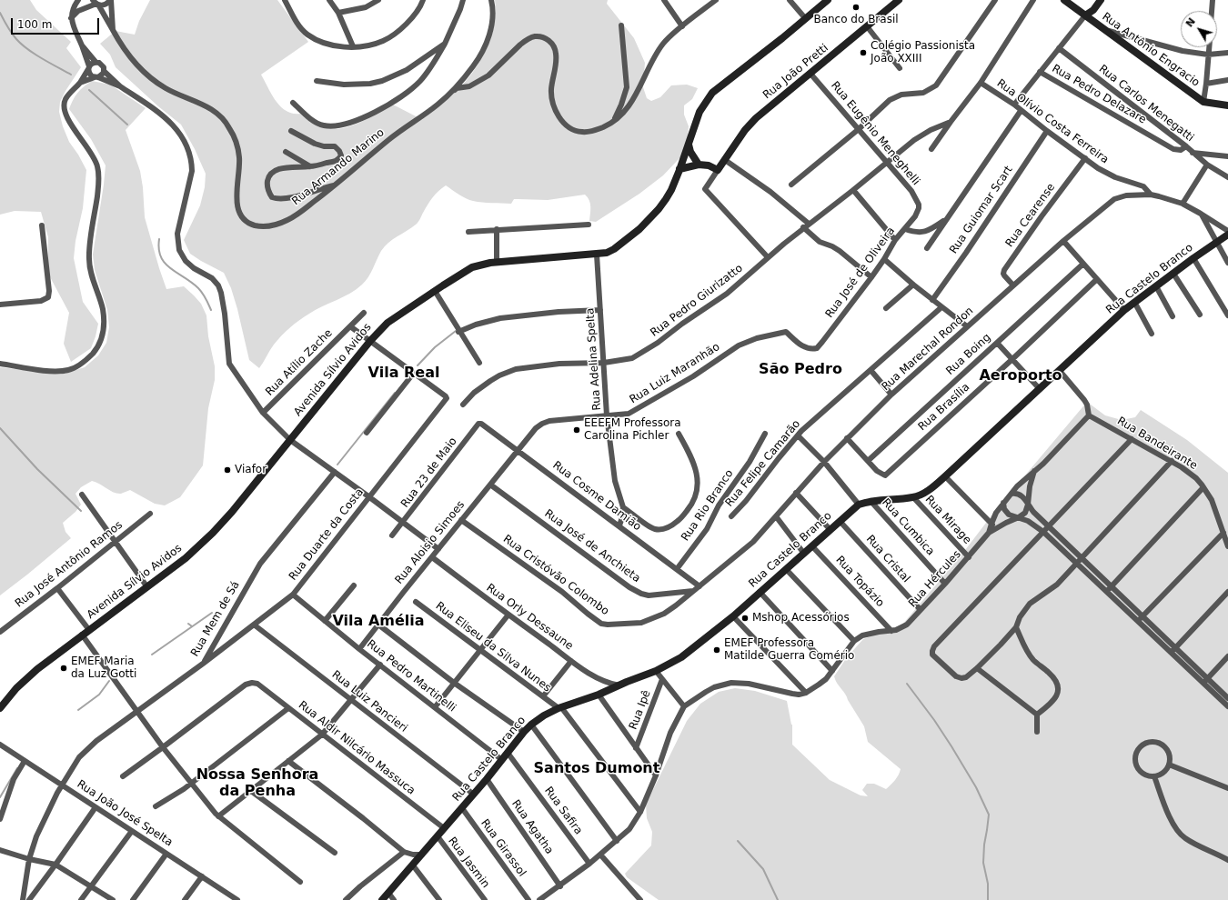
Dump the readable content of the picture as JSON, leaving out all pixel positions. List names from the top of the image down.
{
  "streets": {
    "main road": [
      "Rua Antônio Engracio",
      "Rua João Pretti",
      "Rua Castelo Branco",
      "Avenida Sílvio Avidos"
    ],
    "street": [
      "Rua Pedro Delazare",
      "Rua Carlos Menegatti",
      "Rua Olívio Costa Ferreira",
      "Rua Eugênio Meneghelli",
      "Rua Armando Marino",
      "Rua Guiomar Scart",
      "Rua Cearense",
      "Rua José de Oliveira",
      "Rua Pedro Giurizatto",
      "Rua Marechal Rondon",
      "Rua Boing",
      "Rua Adelina Spelta",
      "Rua Atílio Zache",
      "Rua Luiz Maranhão",
      "Rua Brasília",
      "Rua Bandeirante",
      "Rua Felipe Camarão",
      "Rua 23 de Maio",
      "Rua Cosme Damião",
      "Rua Rio Branco",
      "Rua Mirage",
      "Rua Cumbica",
      "Rua Duarte da Costa",
      "Rua Aloisio Simoes",
      "Rua José de Anchieta",
      "Rua Cristal",
      "Rua José Antônio Ramos",
      "Rua Cristóvão Colombo",
      "Rua Hércules",
      "Rua Topázio",
      "Rua Orly Dessaune",
      "Rua Mem de Sá",
      "Rua Eliseu da Silva Nunes",
      "Rua Pedro Martinelli",
      "Rua Luiz Pancieri",
      "Rua Ipê",
      "Rua Aldir Nilcário Massuca",
      "Rua Safira",
      "Rua João José Spelta",
      "Rua Agatha",
      "Rua Girassol",
      "Rua Jasmin"
    ]
  },
  "crossings": [
    ["Rua João Pretti", "Rua Eugênio Meneghelli"],
    ["Rua Pedro Delazare", "Rua Carlos Menegatti"],
    ["Rua Olívio Costa Ferreira", "Rua Guiomar Scart"],
    ["Rua Olívio Costa Ferreira", "Rua Cearense"],
    ["Rua Olívio Costa Ferreira", "Rua Pedro Giurizatto"],
    ["Rua Olívio Costa Ferreira", "Rua Marechal Rondon"],
    ["Rua Eugênio Meneghelli", "Rua José de Oliveira"],
    ["Rua Eugênio Meneghelli", "Rua Pedro Giurizatto"],
    ["Rua Cearense", "Rua Marechal Rondon"],
    ["Rua José de Oliveira", "Rua Luiz Maranhão"],
    ["Rua Castelo Branco", "Rua Mirage"],
    ["Rua Castelo Branco", "Rua Cumbica"],
    ["Rua Castelo Branco", "Rua Cristal"],
    ["Rua Castelo Branco", "Rua Topázio"],
    ["Rua Castelo Branco", "Rua Orly Dessaune"],
    ["Rua Castelo Branco", "Rua Eliseu da Silva Nunes"],
    ["Rua Castelo Branco", "Rua Pedro Martinelli"],
    ["Rua Castelo Branco", "Rua Luiz Pancieri"],
    ["Rua Castelo Branco", "Rua Ipê"],
    ["Rua Castelo Branco", "Rua Aldir Nilcário Massuca"],
    ["Rua Castelo Branco", "Rua Safira"],
    ["Rua Castelo Branco", "Rua Agatha"],
    ["Rua Castelo Branco", "Rua Girassol"],
    ["Rua Castelo Branco", "Rua Jasmin"],
    ["Rua Pedro Giurizatto", "Rua Adelina Spelta"],
    ["Rua Marechal Rondon", "Rua Cosme Damião"],
    ["Rua Marechal Rondon", "Rua Cristóvão Colombo"],
    ["Rua Boing", "Rua Brasília"],
    ["Rua Adelina Spelta", "Avenida Sílvio Avidos"],
    ["Rua Adelina Spelta", "Rua Luiz Maranhão"],
    ["Rua Adelina Spelta", "Rua Cosme Damião"],
    ["Rua Luiz Maranhão", "Rua Cosme Damião"],
    ["Rua Luiz Maranhão", "Rua Aloisio Simoes"],
    ["Rua Bandeirante", "Rua Hércules"],
    ["Rua 23 de Maio", "Rua Cosme Damião"],
    ["Rua Cosme Damião", "Rua Rio Branco"],
    ["Rua Cosme Damião", "Rua Aloisio Simoes"],
    ["Rua Cosme Damião", "Rua Cristóvão Colombo"],
    ["Rua Mirage", "Rua Hércules"],
    ["Rua Cumbica", "Rua Hércules"],
    ["Rua Duarte da Costa", "Rua Mem de Sá"],
    ["Rua Duarte da Costa", "Rua Pedro Martinelli"],
    ["Rua Duarte da Costa", "Rua Luiz Pancieri"],
    ["Rua Aloisio Simoes", "Rua José de Anchieta"],
    ["Rua Aloisio Simoes", "Rua Cristóvão Colombo"],
    ["Rua Aloisio Simoes", "Rua Orly Dessaune"],
    ["Rua Aloisio Simoes", "Rua Pedro Martinelli"],
    ["Rua José de Anchieta", "Rua Cristóvão Colombo"],
    ["Rua Cristal", "Rua Hércules"],
    ["Rua Hércules", "Rua Topázio"],
    ["Rua Mem de Sá", "Rua João José Spelta"]
  ],
  "districts": [
    "São Pedro",
    "Vila Real",
    "Aeroporto",
    "Vila Amélia",
    "Santos Dumont",
    "Nossa Senhora da Penha"
  ],
  "places": [
    "Banco do Brasil",
    "Colégio Passionista João XXIII",
    "EEEFM Professora Carolina Pichler",
    "Viafor",
    "Mshop Acessórios",
    "EMEF Professora Matilde Guerra Comério",
    "EMEF Maria da Luz Gotti"
  ],
  "scale_bar": "100 m",
  "north": "top left"
}
